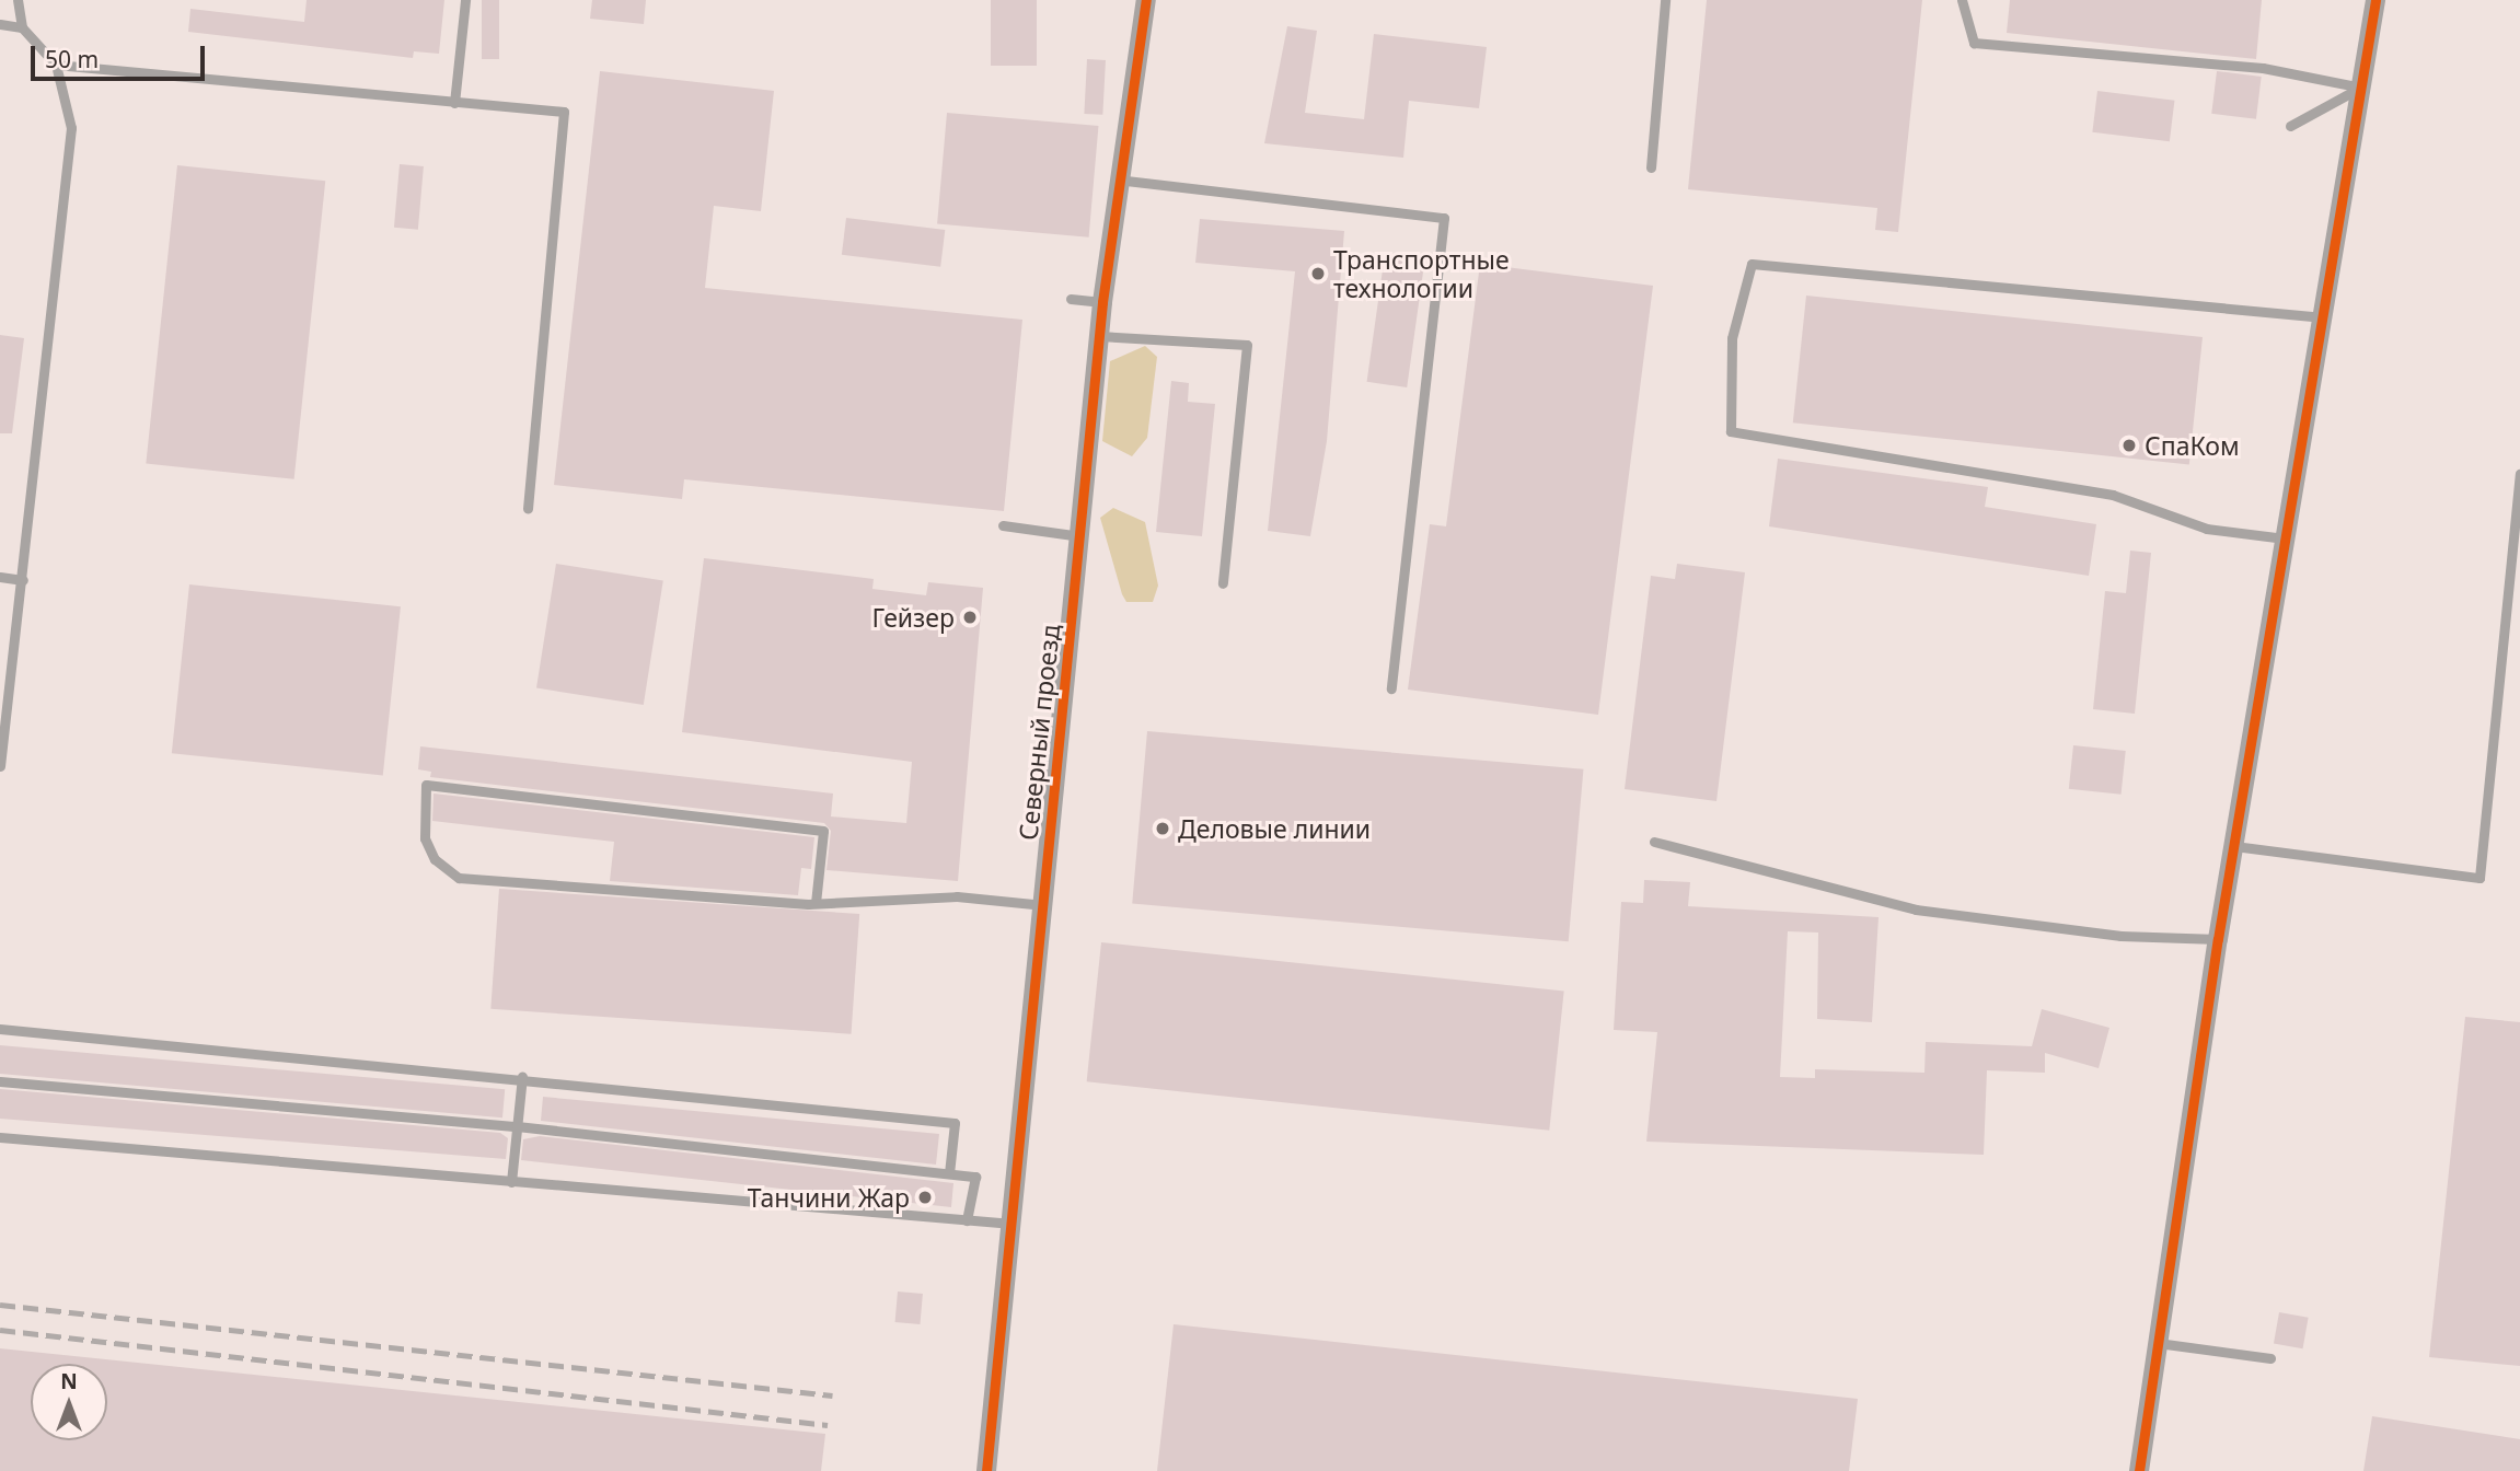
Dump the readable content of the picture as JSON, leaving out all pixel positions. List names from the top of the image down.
{
  "streets": {
    "street": ["Северный проезд"]
  },
  "places": [
    "Транспортные технологии",
    "СпаКом",
    "Гейзер",
    "Деловые линии",
    "Танчини Жар"
  ],
  "scale_bar": "50 m",
  "north": "top"
}
